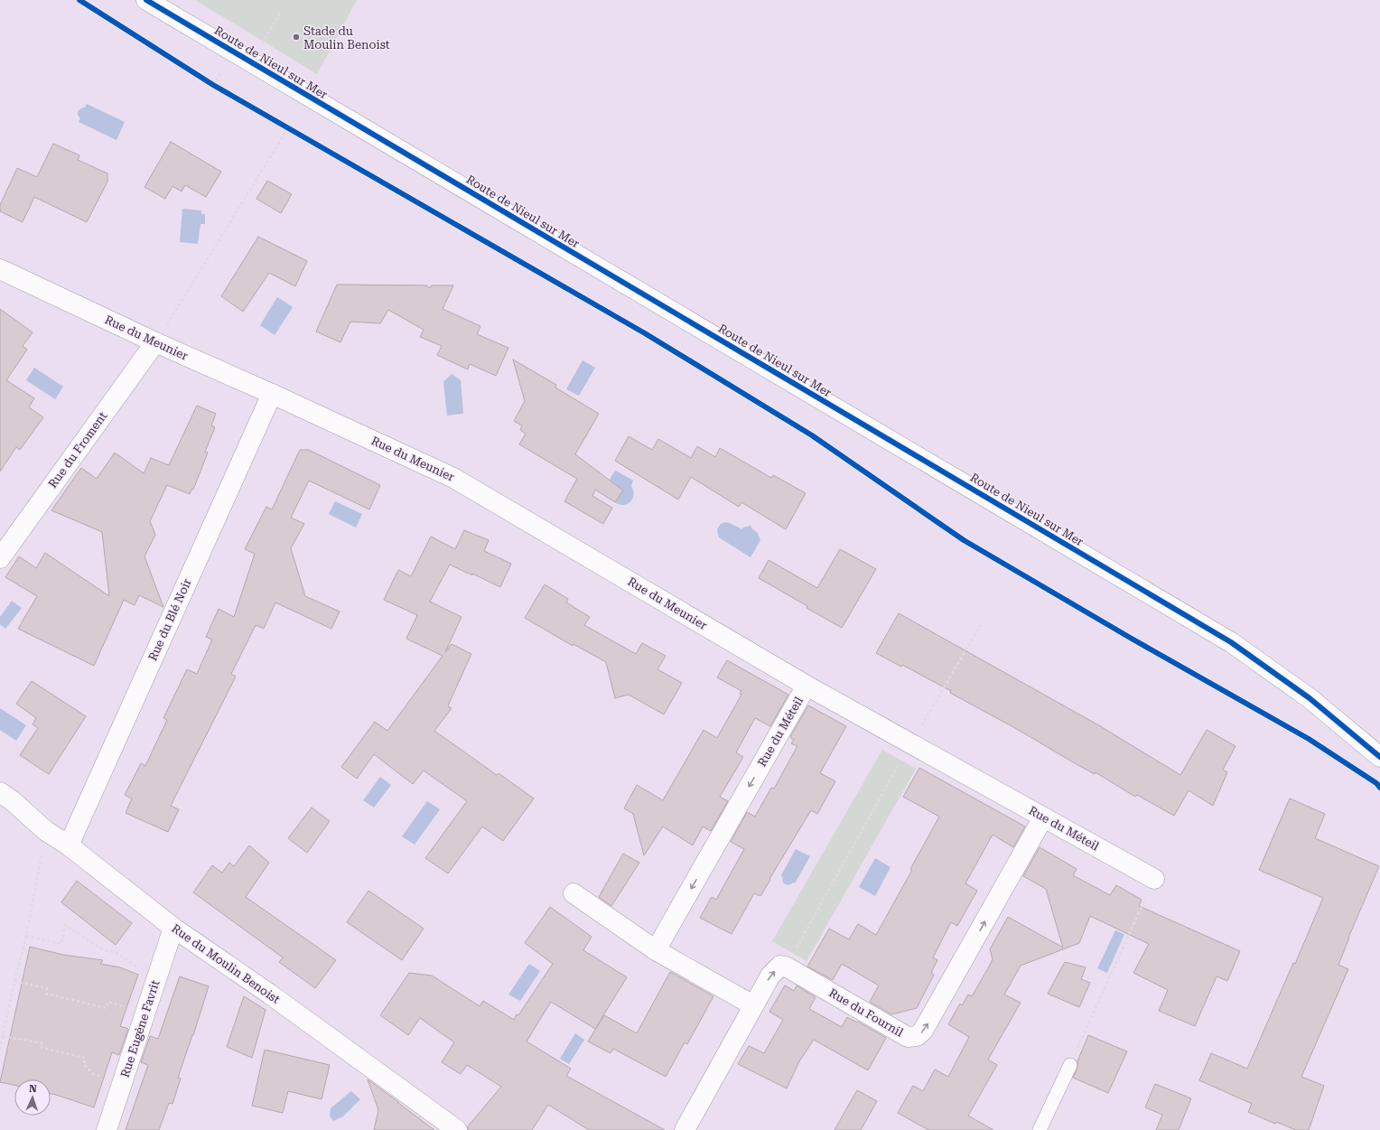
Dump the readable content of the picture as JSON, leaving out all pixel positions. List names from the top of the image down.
{
  "streets": {
    "street": [
      "Route de Nieul sur Mer",
      "Rue du Meunier",
      "Rue du Froment",
      "Rue du Blé Noir",
      "Rue du Méteil",
      "Rue du Moulin Benoist",
      "Rue du Fournil",
      "Rue Eugène Favrit"
    ]
  },
  "crossings": [
    ["Rue du Meunier", "Rue du Froment"],
    ["Rue du Meunier", "Rue du Blé Noir"],
    ["Rue du Meunier", "Rue du Méteil"],
    ["Rue du Blé Noir", "Rue du Moulin Benoist"],
    ["Rue du Méteil", "Rue du Fournil"],
    ["Rue du Moulin Benoist", "Rue Eugène Favrit"]
  ],
  "one_way": ["Rue du Méteil"],
  "places": ["Stade du Moulin Benoist"],
  "north": "top"
}
